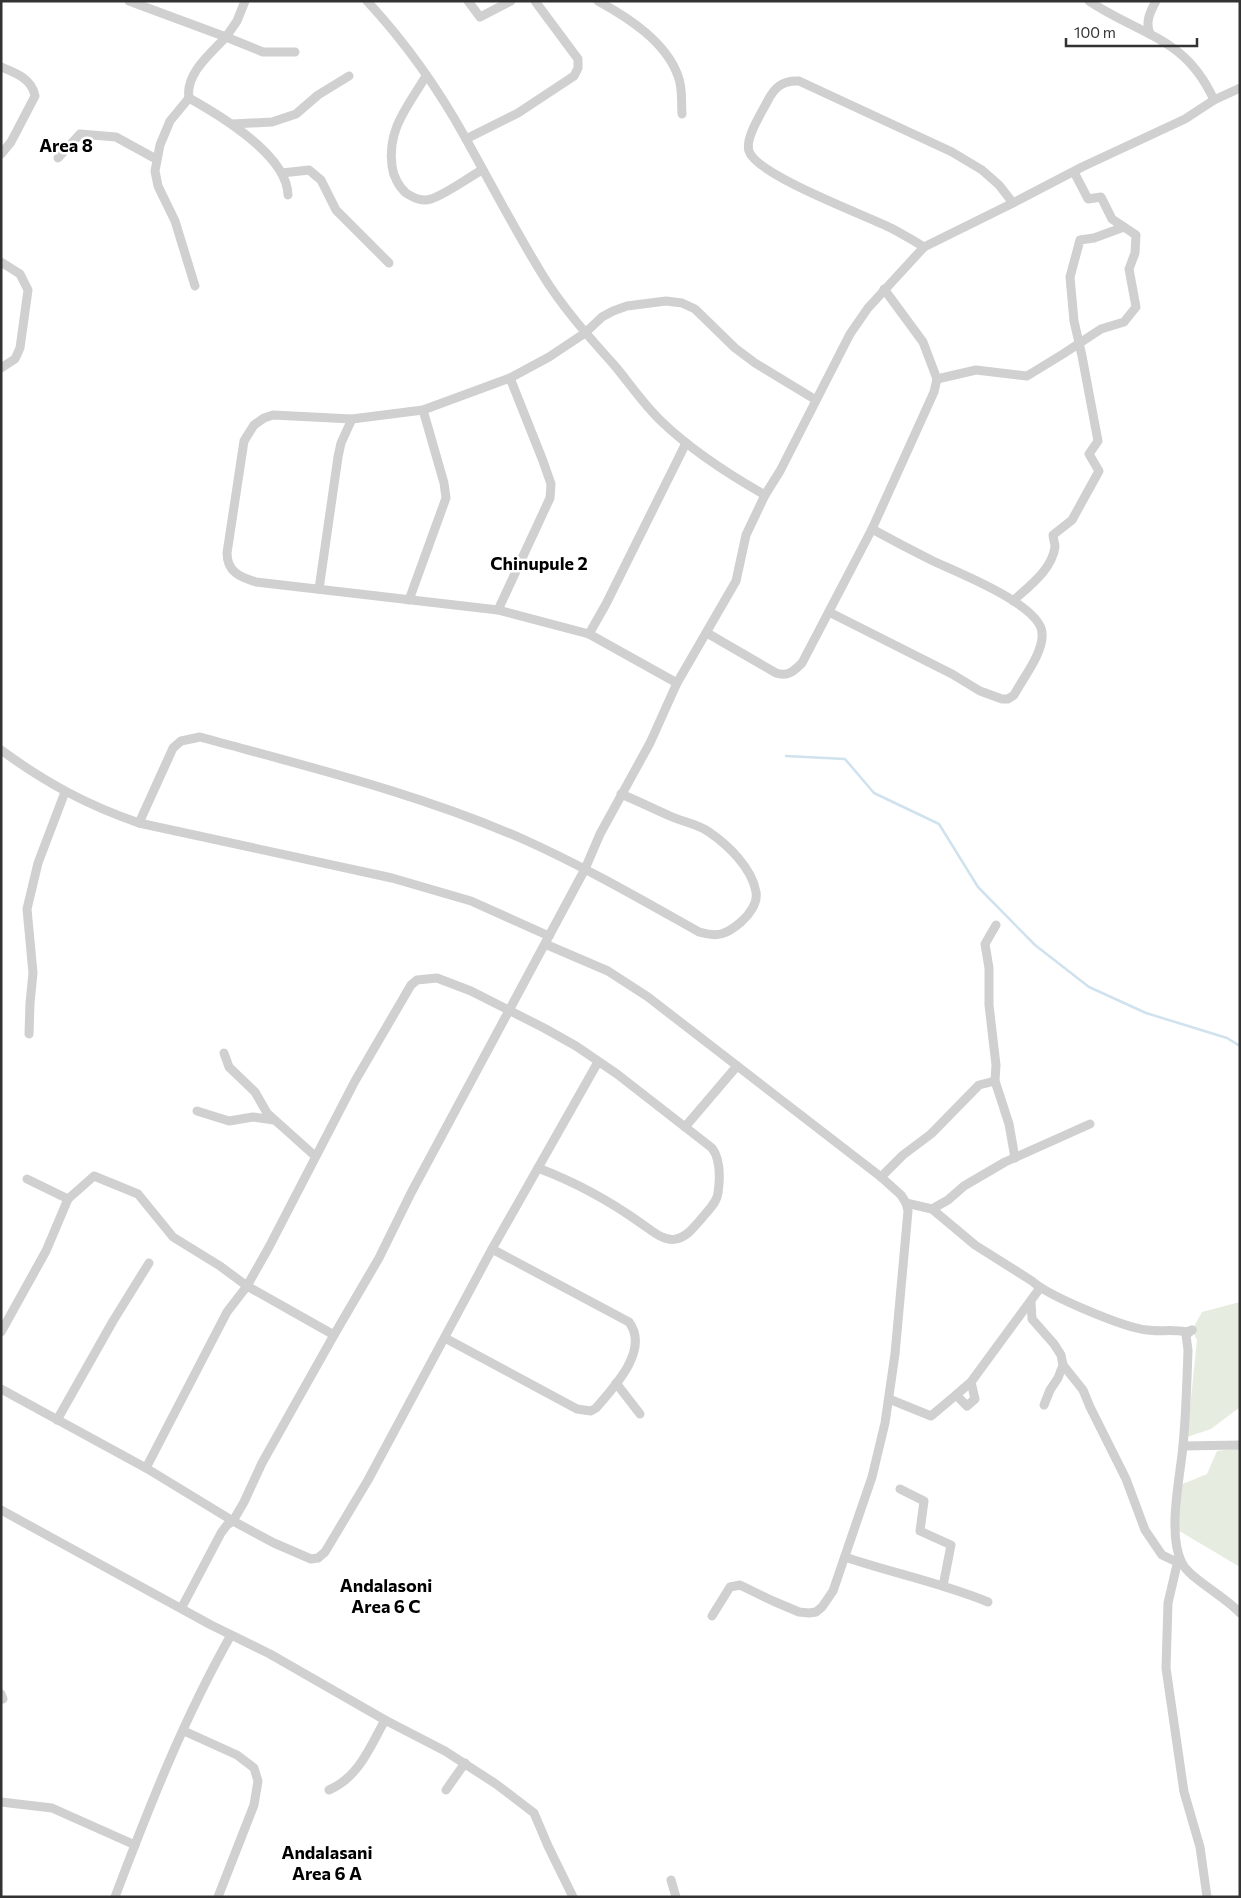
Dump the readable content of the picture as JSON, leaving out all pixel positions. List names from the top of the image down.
{
  "districts": [
    "Area 8",
    "Chinupule 2",
    "Andalasoni Area 6 C",
    "Andalasani Area 6 A"
  ],
  "scale_bar": "100 m"
}
